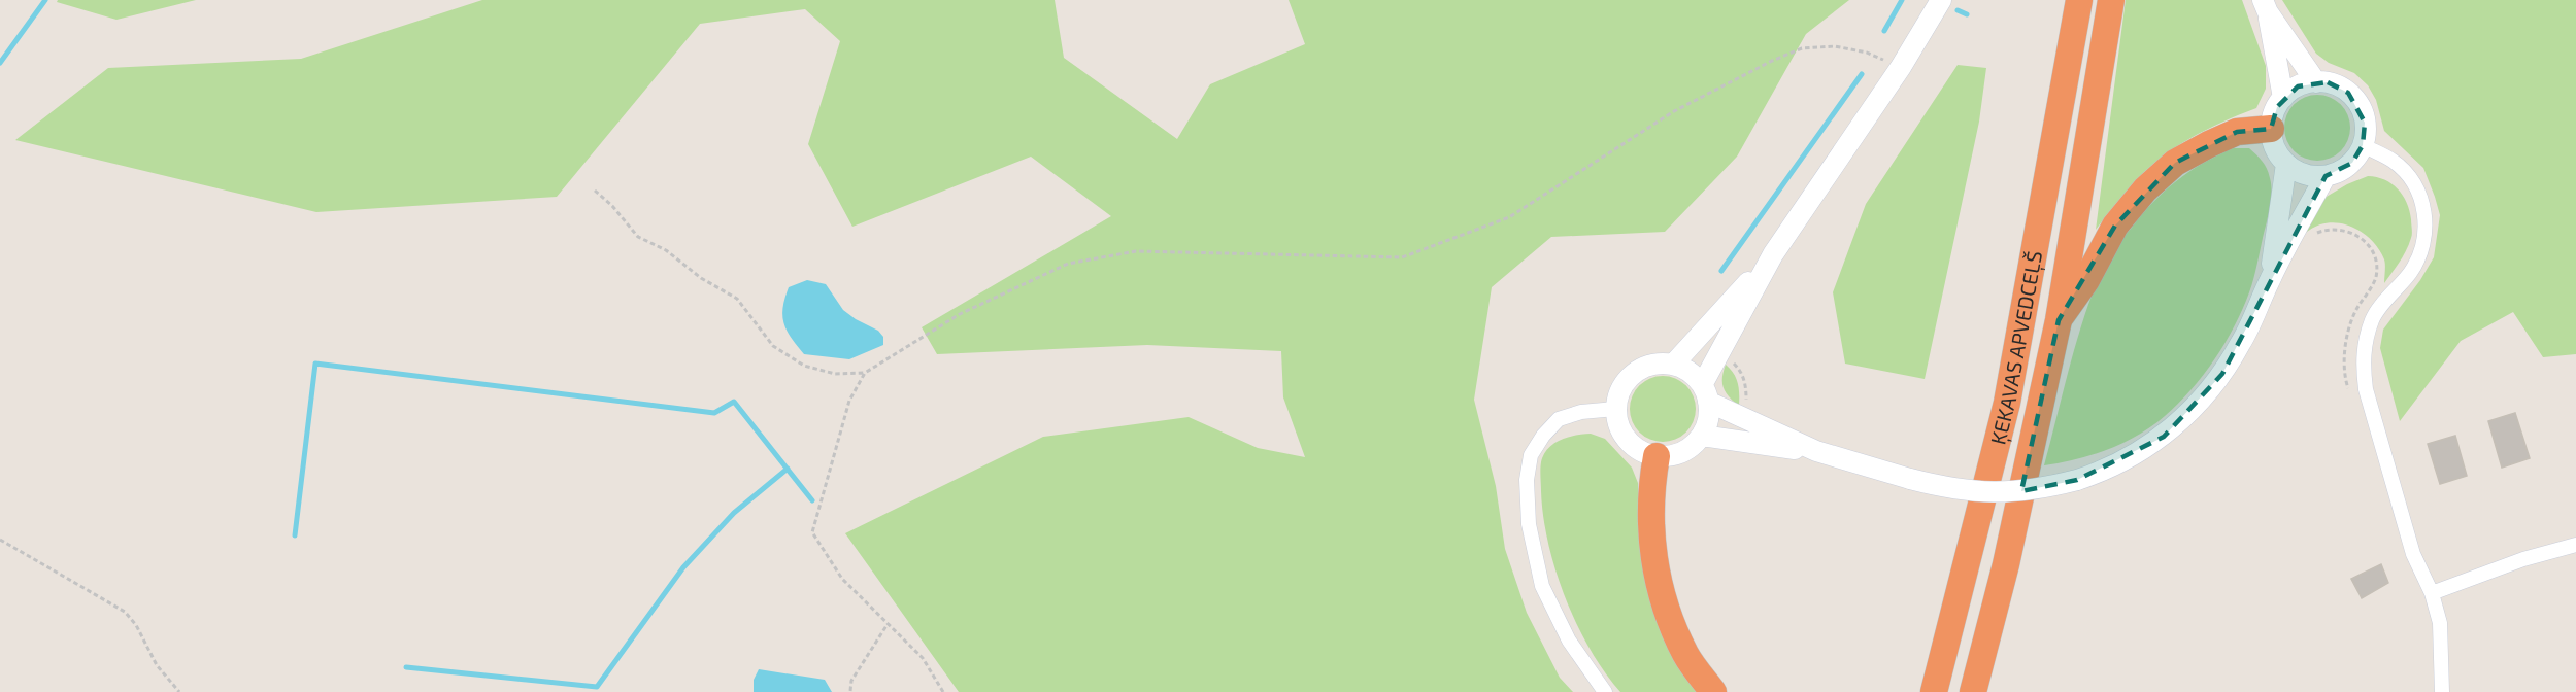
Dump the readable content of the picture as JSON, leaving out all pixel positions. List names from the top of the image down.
{
  "streets": {
    "highway": ["ĶEKAVAS APVEDCEĻŠ"]
  }
}
